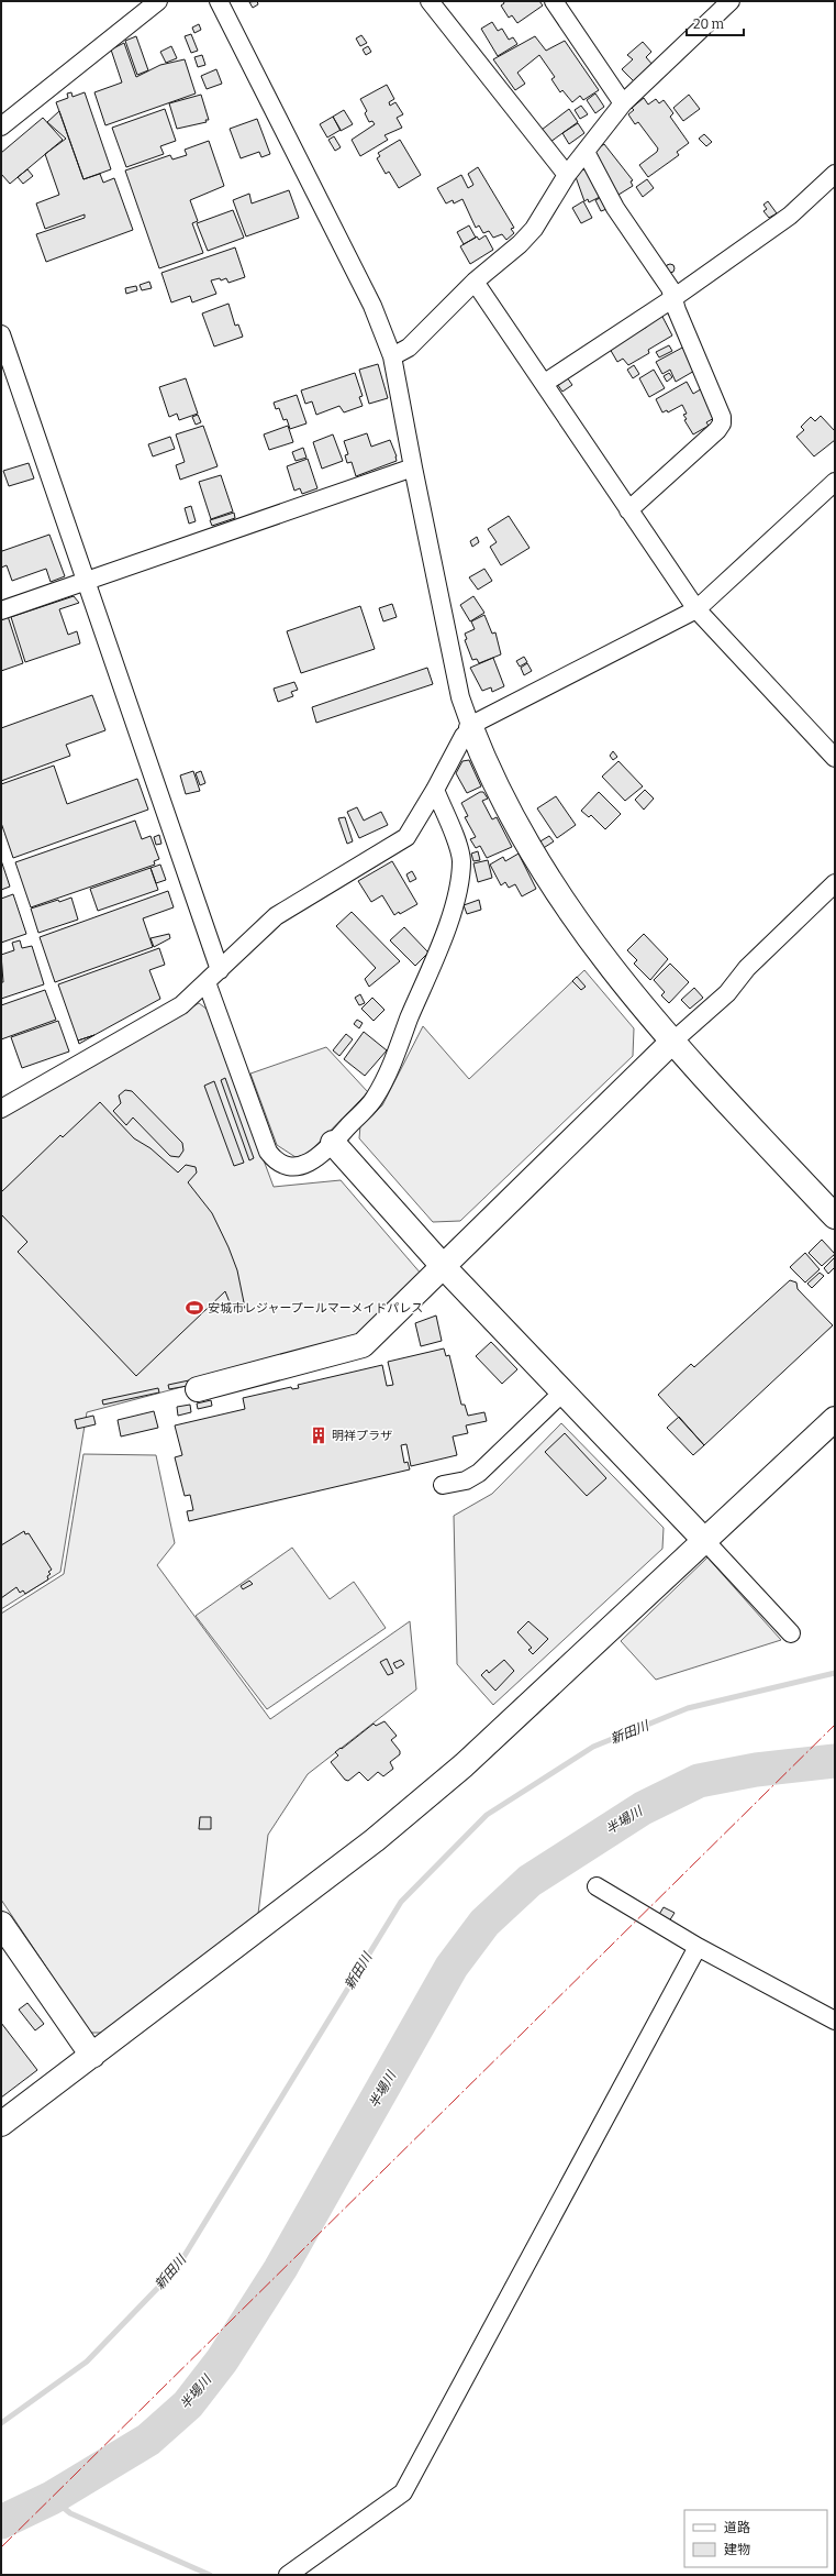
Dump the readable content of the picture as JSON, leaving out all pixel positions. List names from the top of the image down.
{
  "water": ["新田川", "半場川"],
  "places": {
    "sports": ["安城市レジャープールマーメイドパレス"],
    "building": ["明祥プラザ"]
  },
  "legend": ["道路", "建物"],
  "scale_bar": "20 m"
}
